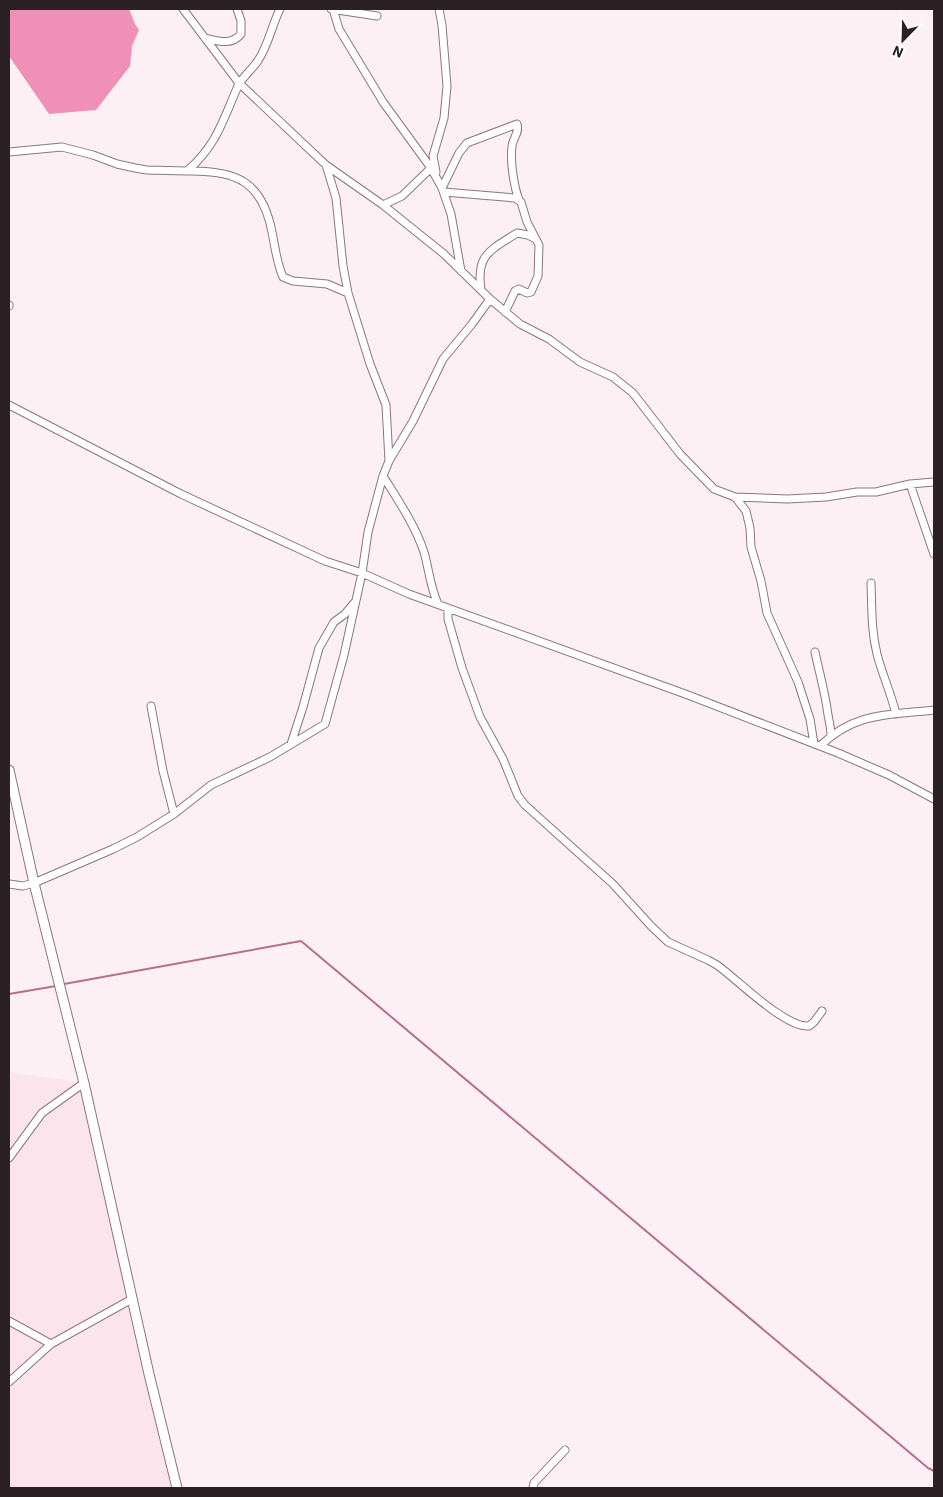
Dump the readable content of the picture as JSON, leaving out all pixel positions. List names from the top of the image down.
{
  "north": "bottom left"
}
